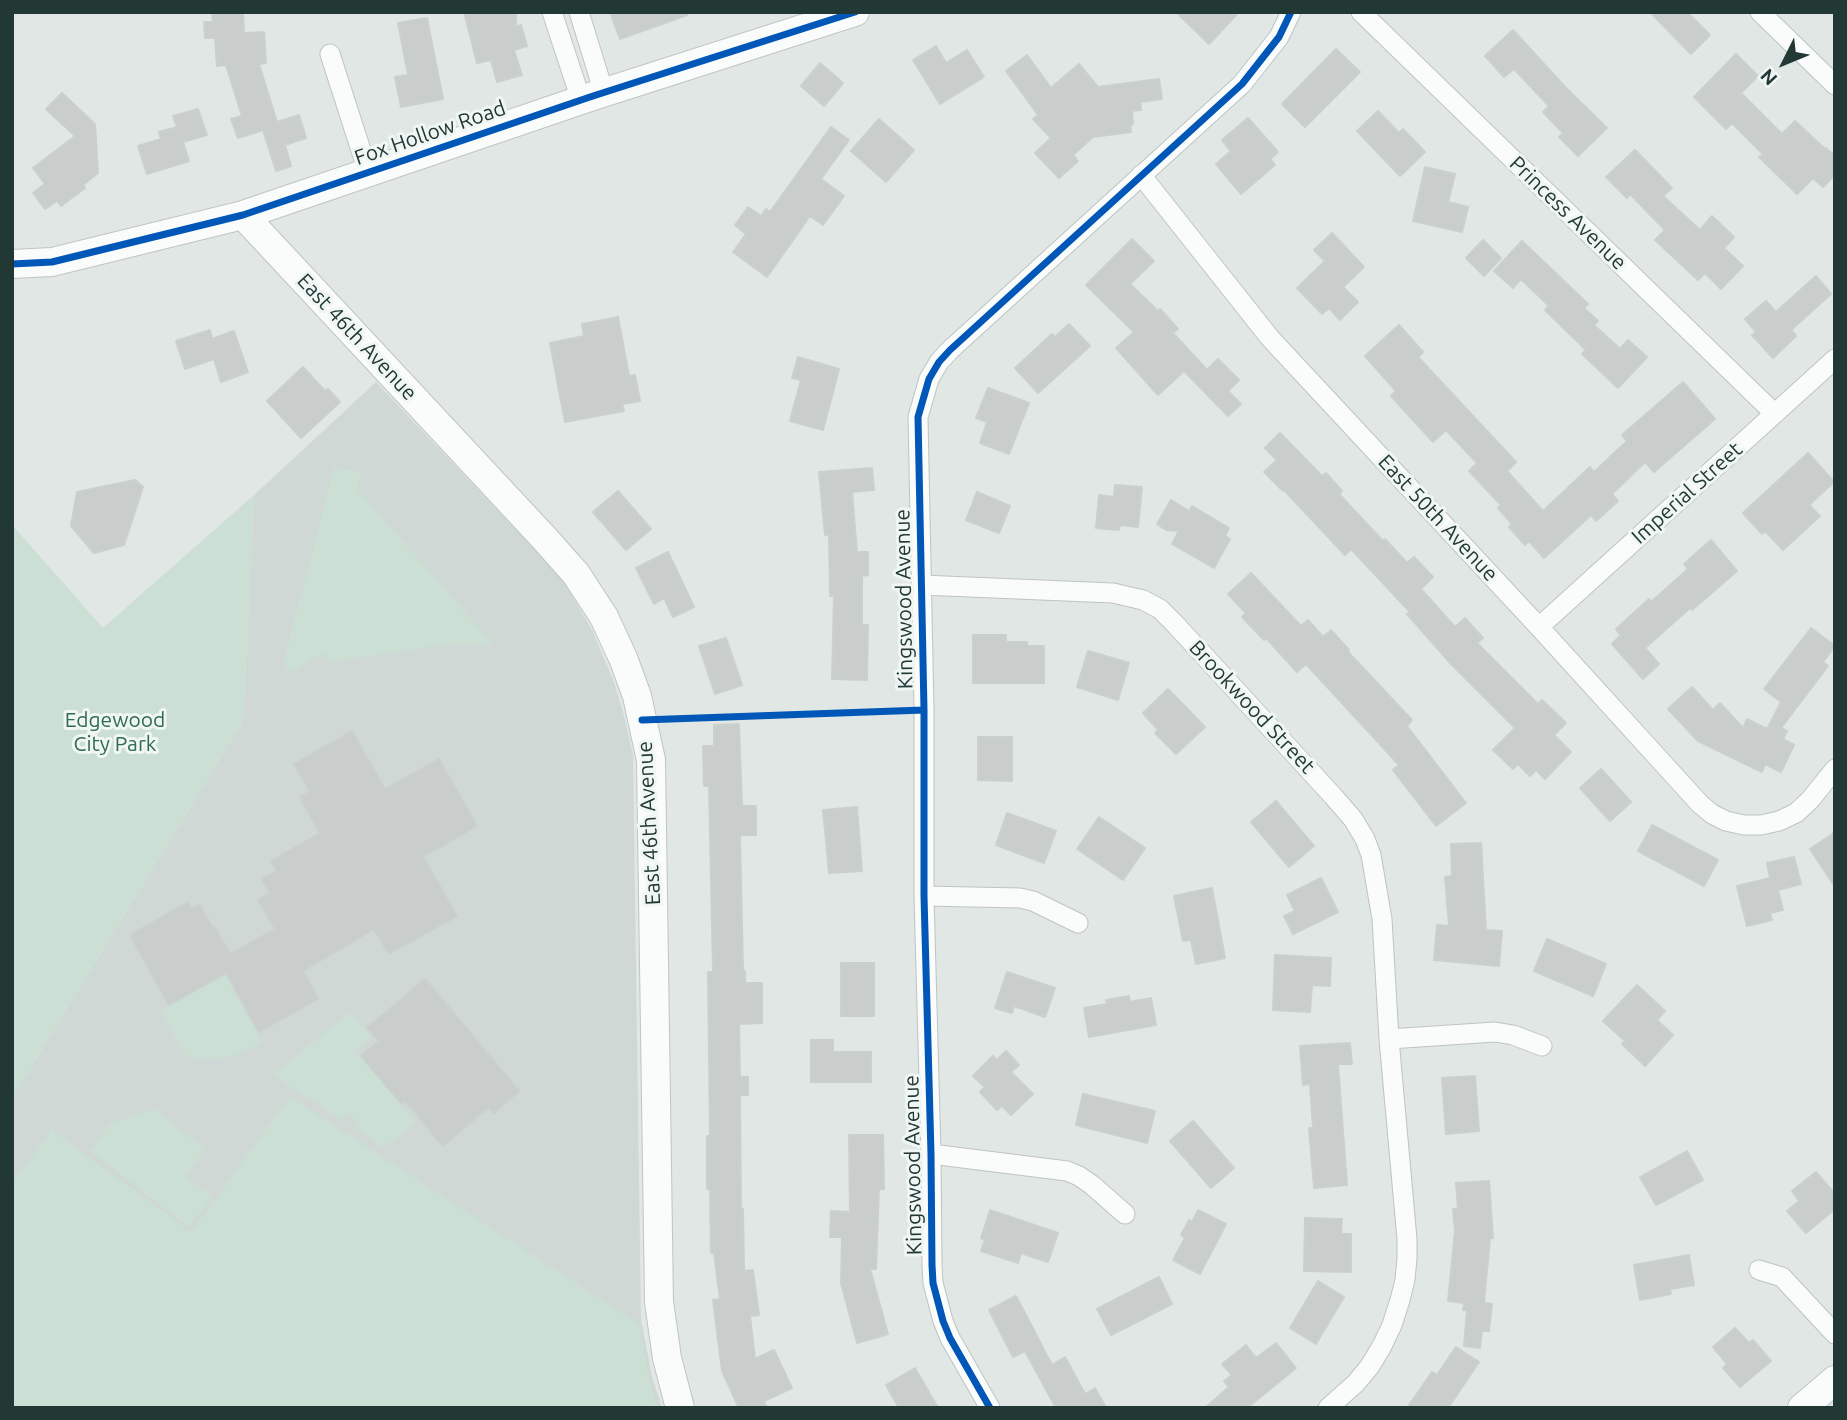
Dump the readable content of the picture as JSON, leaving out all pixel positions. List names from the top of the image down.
{
  "streets": {
    "street": [
      "Fox Hollow Road",
      "Princess Avenue",
      "East 46th Avenue",
      "Imperial Street",
      "East 50th Avenue",
      "Kingswood Avenue",
      "Brookwood Street"
    ]
  },
  "crossings": [
    ["Fox Hollow Road", "East 46th Avenue"],
    ["Princess Avenue", "Imperial Street"],
    ["Imperial Street", "East 50th Avenue"],
    ["East 50th Avenue", "Kingswood Avenue"],
    ["Kingswood Avenue", "Brookwood Street"]
  ],
  "parks": ["Edgewood City Park"],
  "north": "bottom left"
}
